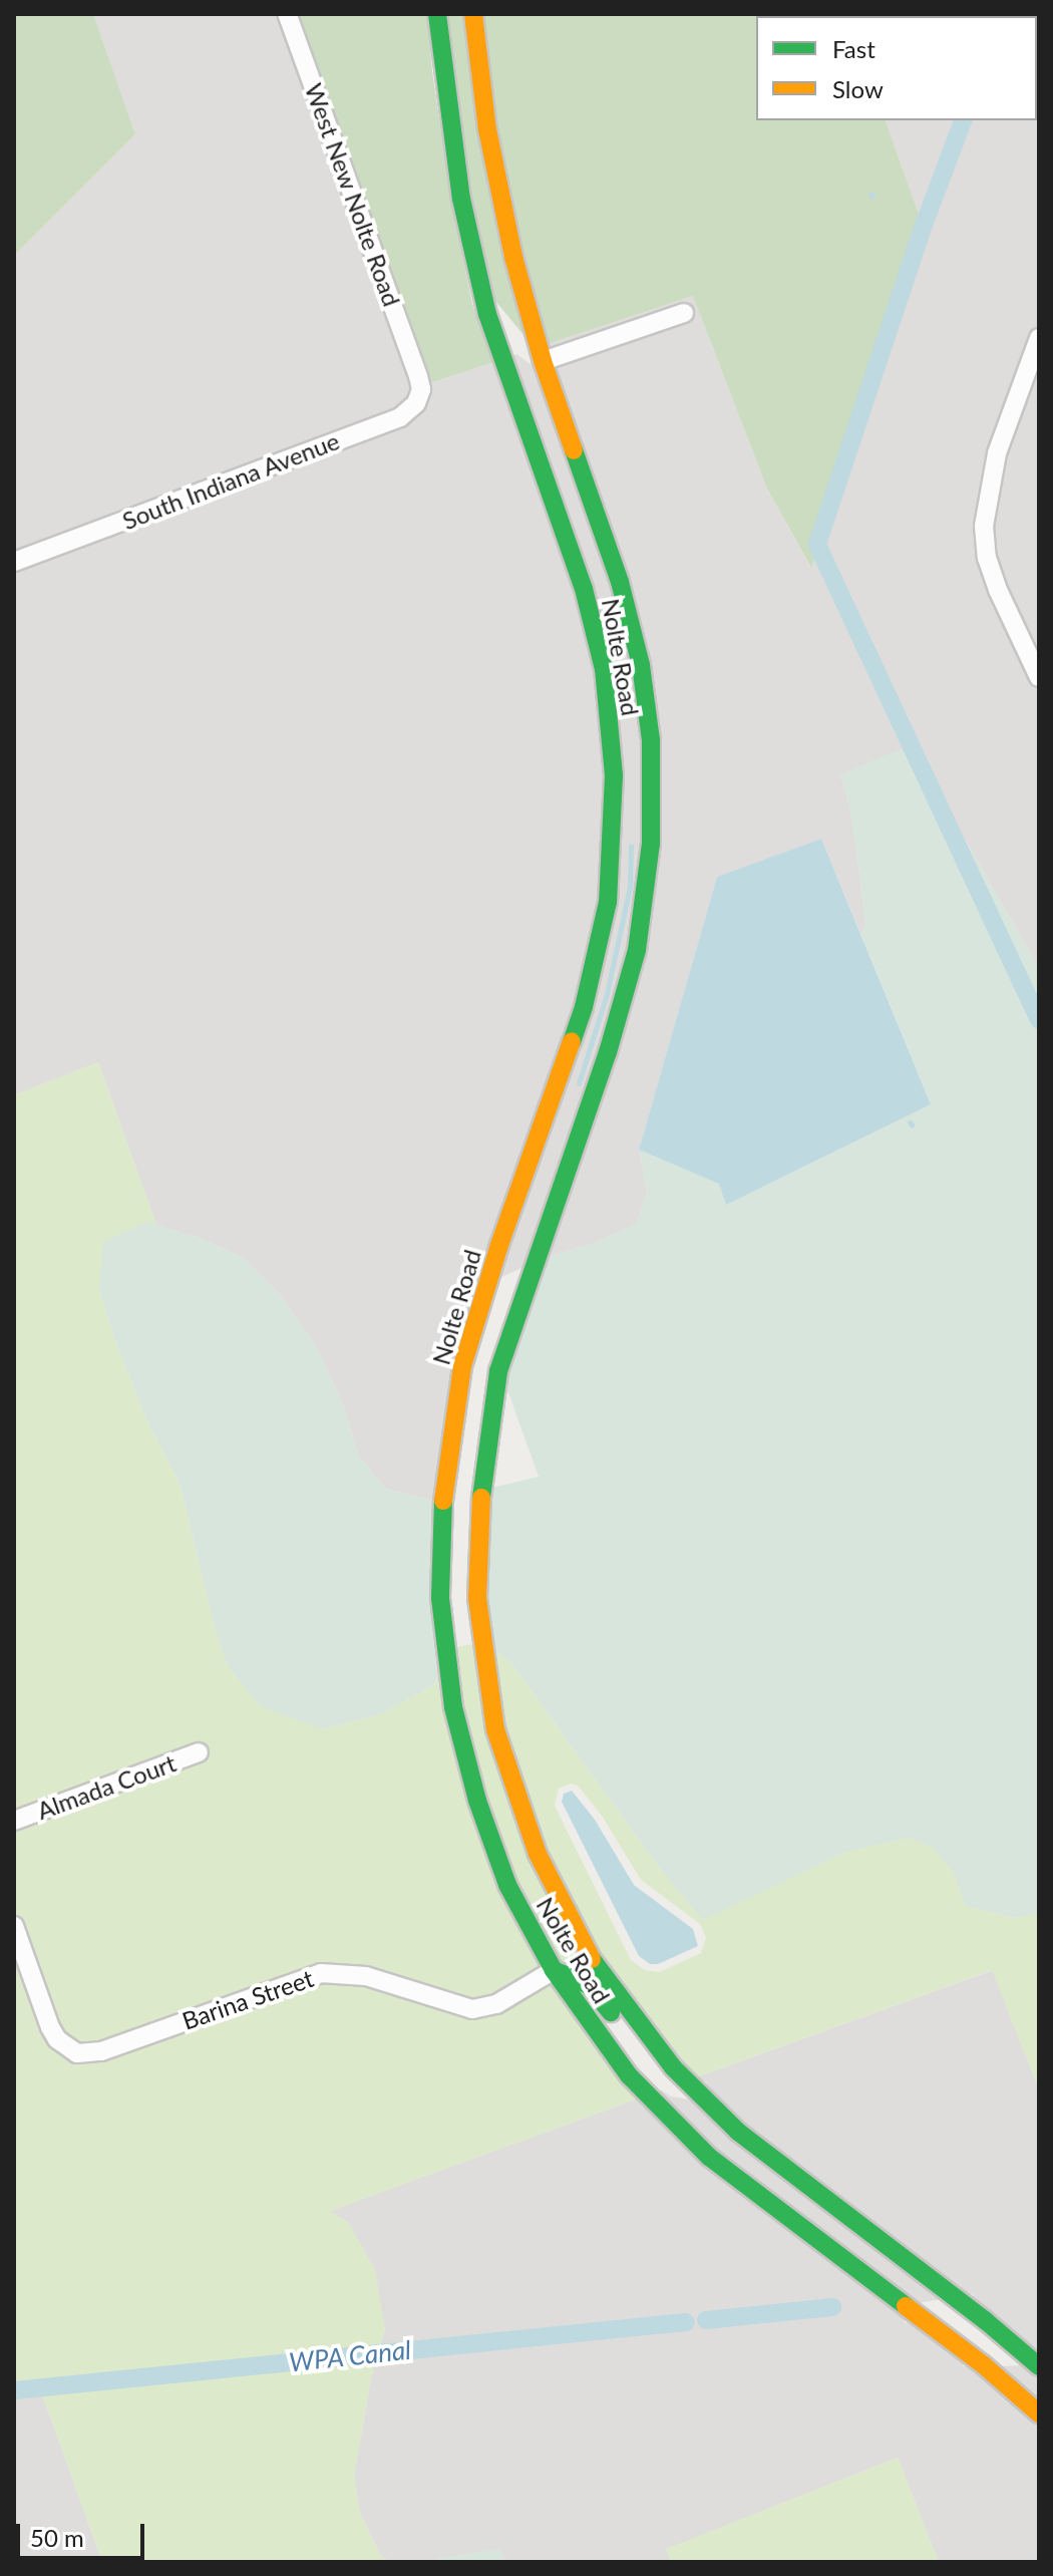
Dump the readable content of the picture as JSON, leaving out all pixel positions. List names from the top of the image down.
{
  "streets": {
    "street": [
      "West New Nolte Road",
      "South Indiana Avenue",
      "Nolte Road",
      "Almada Court",
      "Barina Street"
    ]
  },
  "crossings": [
    ["West New Nolte Road", "South Indiana Avenue"],
    ["Nolte Road", "Barina Street"]
  ],
  "water": ["WPA Canal"],
  "legend": ["Fast", "Slow"],
  "scale_bar": "50 m"
}
